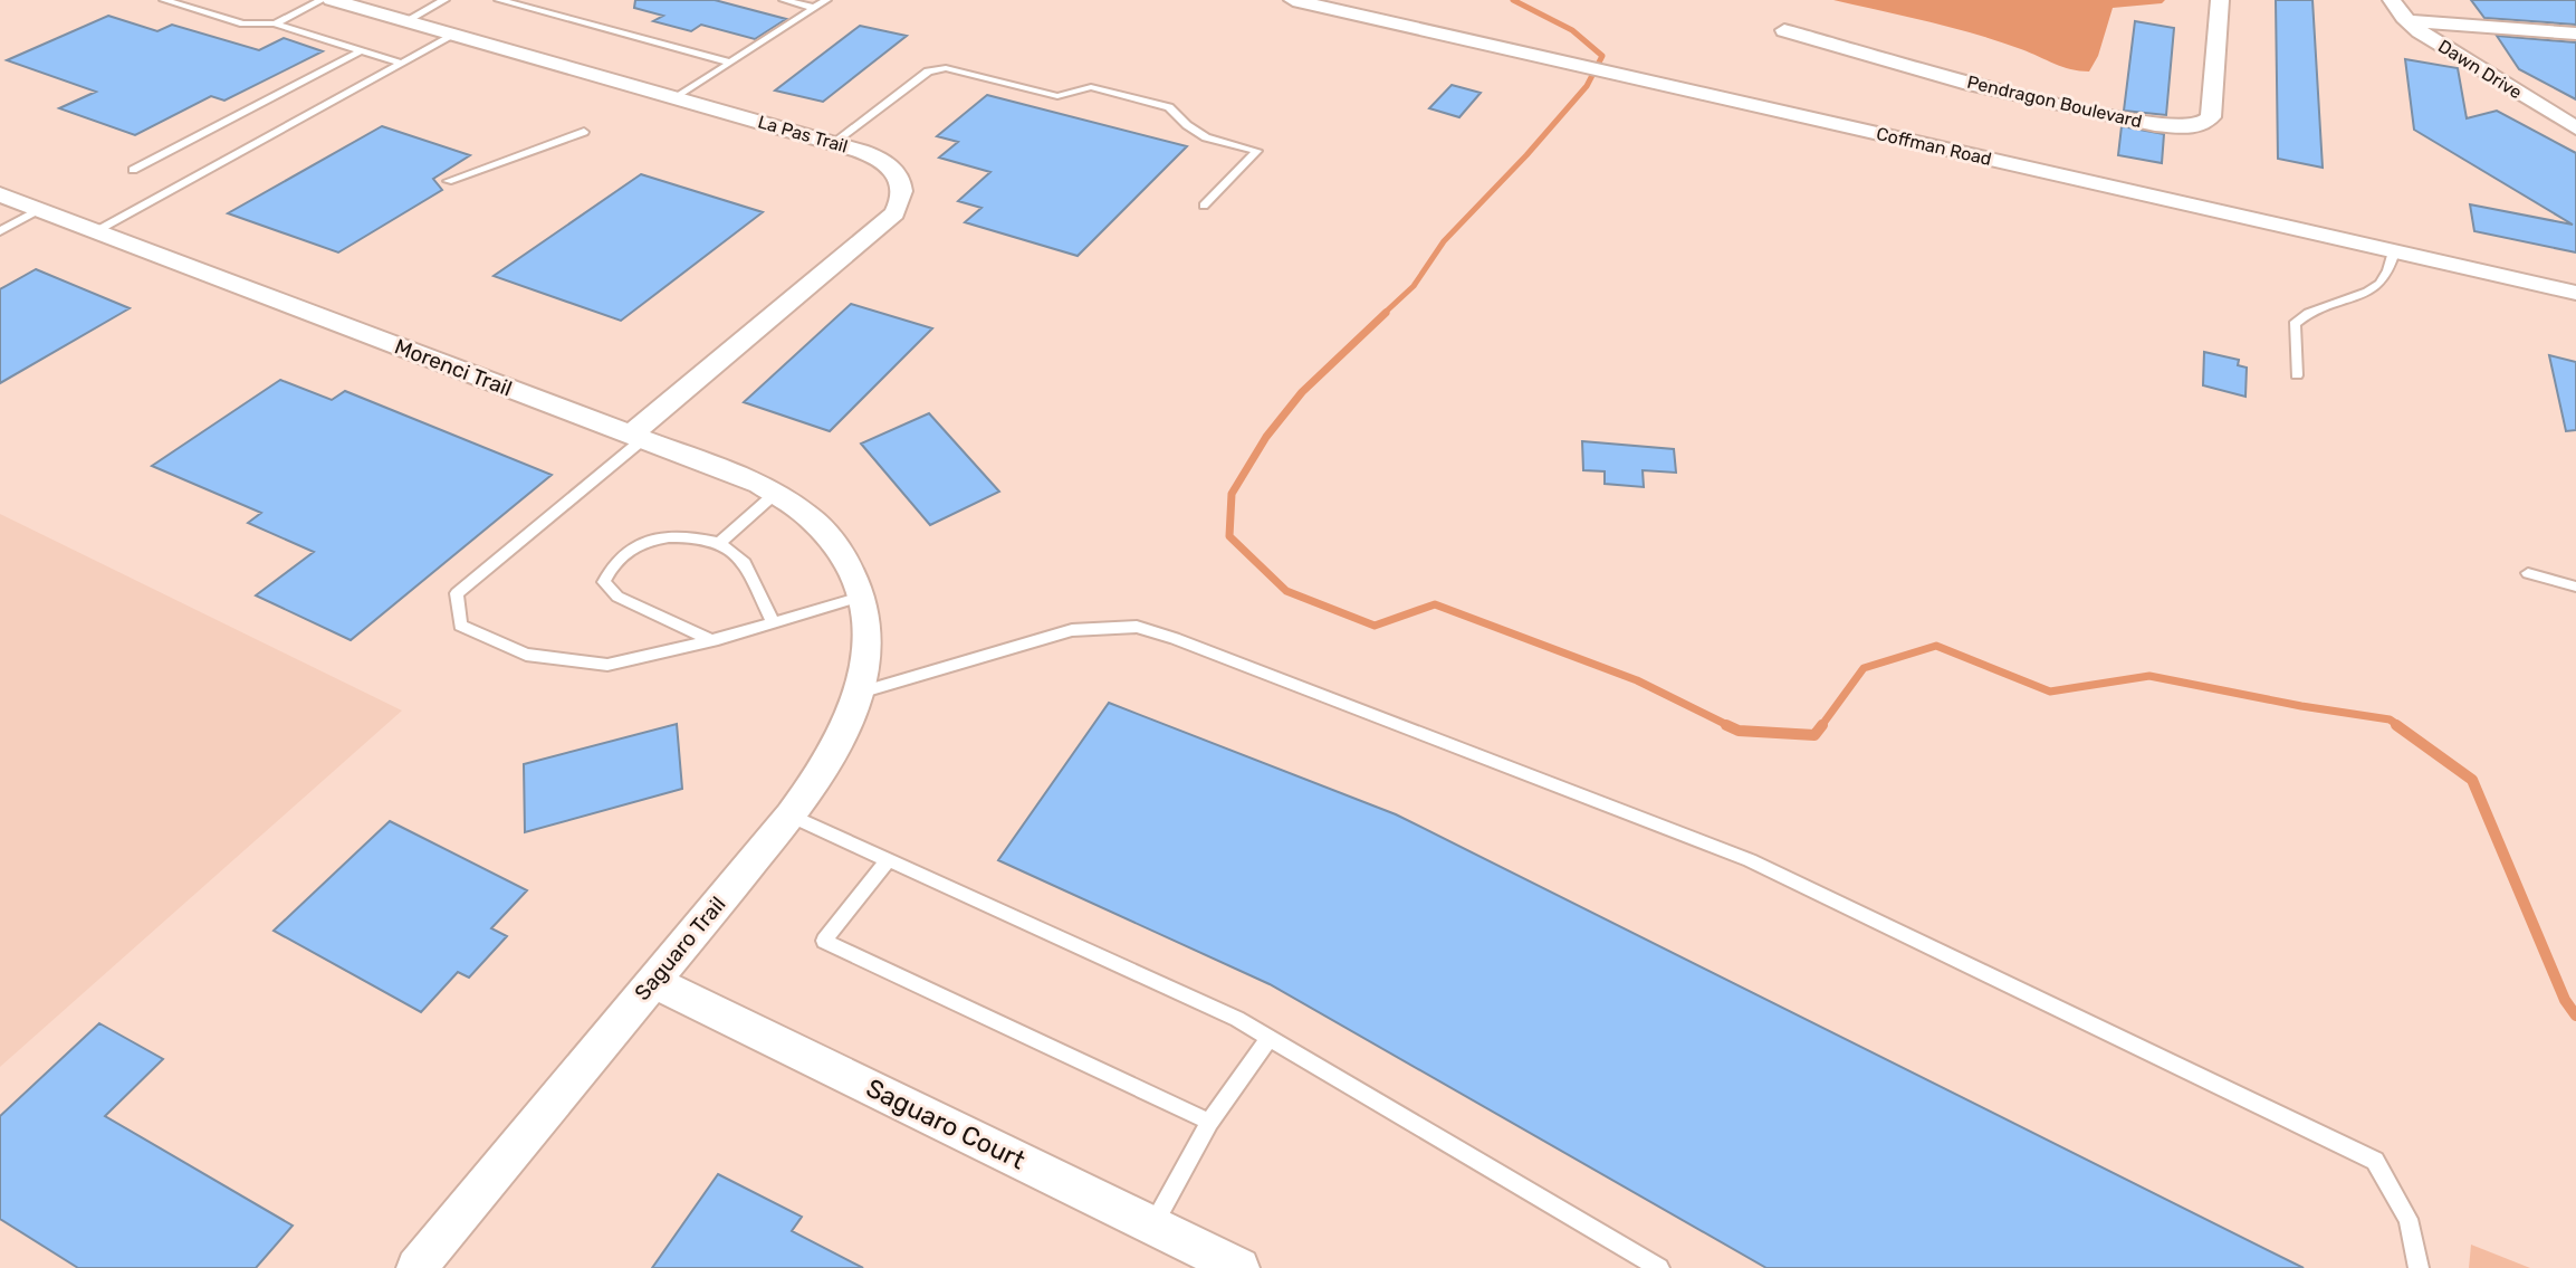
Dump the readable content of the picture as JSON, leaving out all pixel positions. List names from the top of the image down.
{
  "streets": {
    "street": [
      "Dawn Drive",
      "Pendragon Boulevard",
      "La Pas Trail",
      "Coffman Road",
      "Morenci Trail",
      "Saguaro Trail",
      "Saguaro Court"
    ]
  },
  "crossings": [
    ["La Pas Trail", "Morenci Trail"],
    ["Morenci Trail", "Saguaro Trail"],
    ["Saguaro Trail", "Saguaro Court"]
  ]
}
